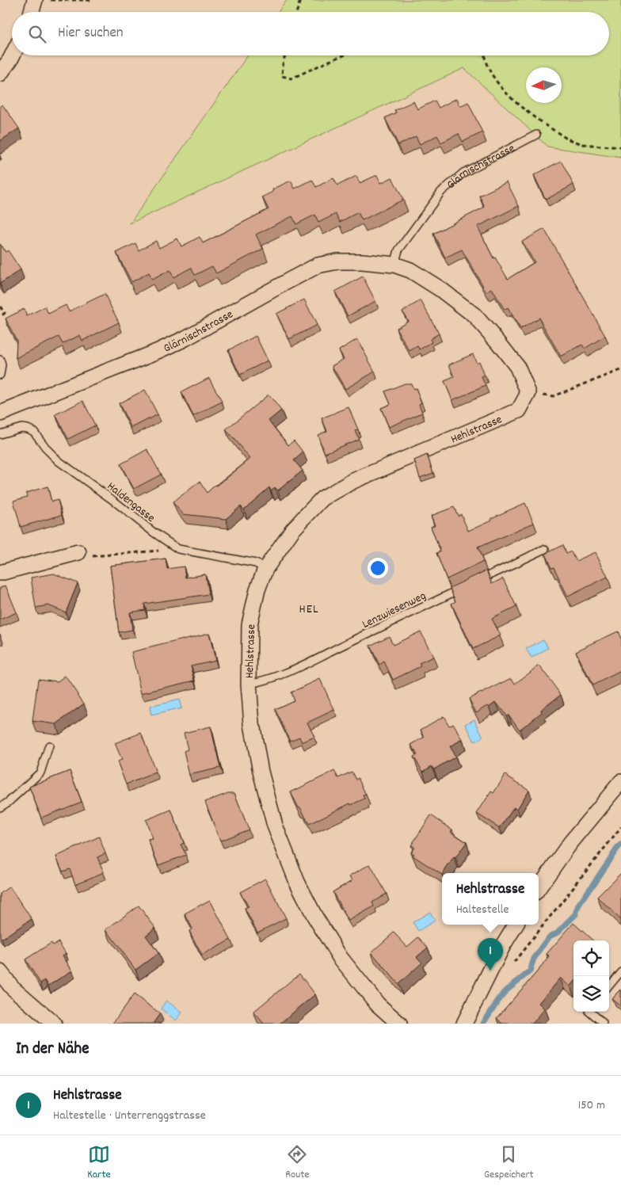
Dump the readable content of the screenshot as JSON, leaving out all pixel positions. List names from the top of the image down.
{
  "streets": {
    "street": ["Glärnischstrasse", "Hehlstrasse"],
    "lane": ["Haldengasse", "Lenzwiesenweg"]
  },
  "crossings": [
    ["Glärnischstrasse", "Hehlstrasse"],
    ["Hehlstrasse", "Haldengasse"],
    ["Hehlstrasse", "Lenzwiesenweg"]
  ],
  "districts": ["HEL"],
  "north": "left",
  "page": {
    "search": "Hier suchen",
    "popup": ["Hehlstrasse", "Haltestelle"],
    "pins": "1",
    "heading": "In der Nähe",
    "list": [
      {
        "mark": "1",
        "name": "Hehlstrasse",
        "note": "Haltestelle · Unterrenggstrasse",
        "value": "150 m"
      }
    ],
    "nav": ["Karte", "Route", "Gespeichert"]
  }
}
